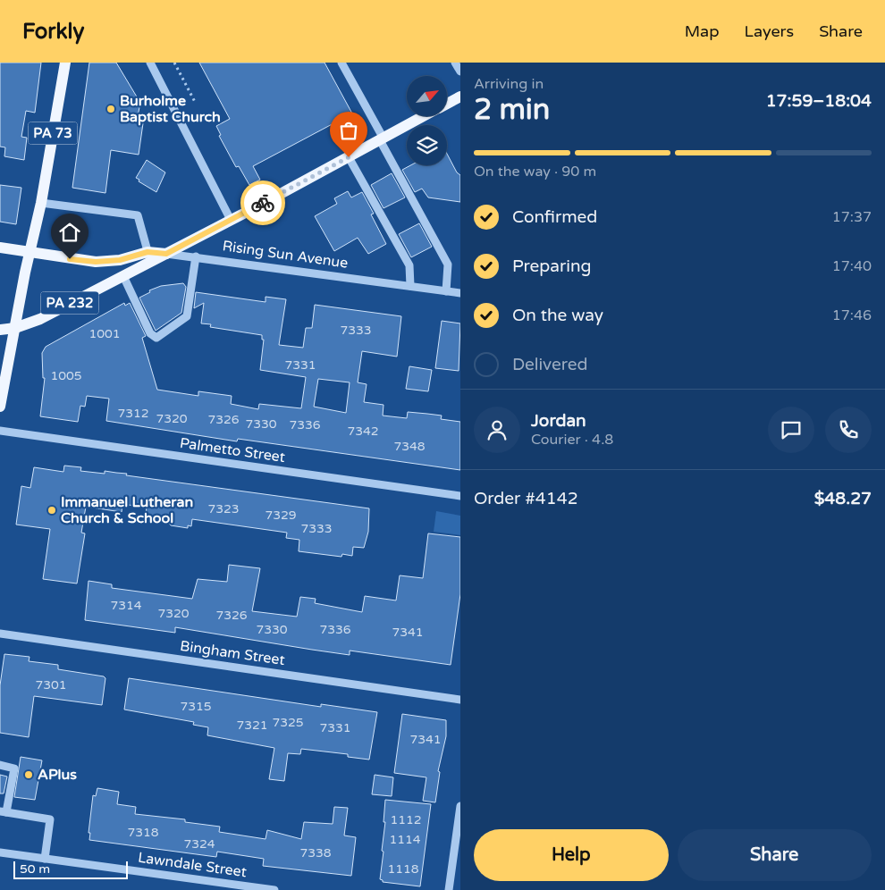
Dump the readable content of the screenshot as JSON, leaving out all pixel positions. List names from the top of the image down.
{
  "streets": {
    "main road": ["PA 73", "Rising Sun Avenue", "PA 232"],
    "street": ["Palmetto Street", "Bingham Street", "Lawndale Street"]
  },
  "crossings": [
    ["PA 73", "Rising Sun Avenue"],
    ["PA 73", "PA 232"],
    ["Rising Sun Avenue", "PA 232"]
  ],
  "places": ["Burholme Baptist Church", "Immanuel Lutheran Church & School", "APlus"],
  "house_numbers": [
    "7333",
    "1001",
    "7331",
    "1005",
    "7312",
    "7320",
    "7326",
    "7330",
    "7336",
    "7342",
    "7348",
    "7323",
    "7329",
    "7333",
    "7314",
    "7320",
    "7326",
    "7330",
    "7336",
    "7341",
    "7301",
    "7315",
    "7325",
    "7321",
    "7331",
    "7341",
    "1112",
    "7318",
    "1114",
    "7324",
    "7338",
    "1118"
  ],
  "scale_bar": "50 m",
  "north": "top right",
  "page": {
    "header": "Forkly",
    "nav": ["Map", "Layers", "Share"],
    "heading": ["2 min", "Arriving in", "17:59–18:04"],
    "panel": [
      "Jordan",
      "Courier · 4.8",
      "Order #4142",
      "$48.27"
    ],
    "bar": "On the way · 90 m",
    "list": [
      ["Confirmed", "17:37"],
      ["Preparing", "17:40"],
      ["On the way", "17:46"],
      "Delivered"
    ],
    "buttons": ["Help", "Share"],
    "scale": "50 m"
  }
}
